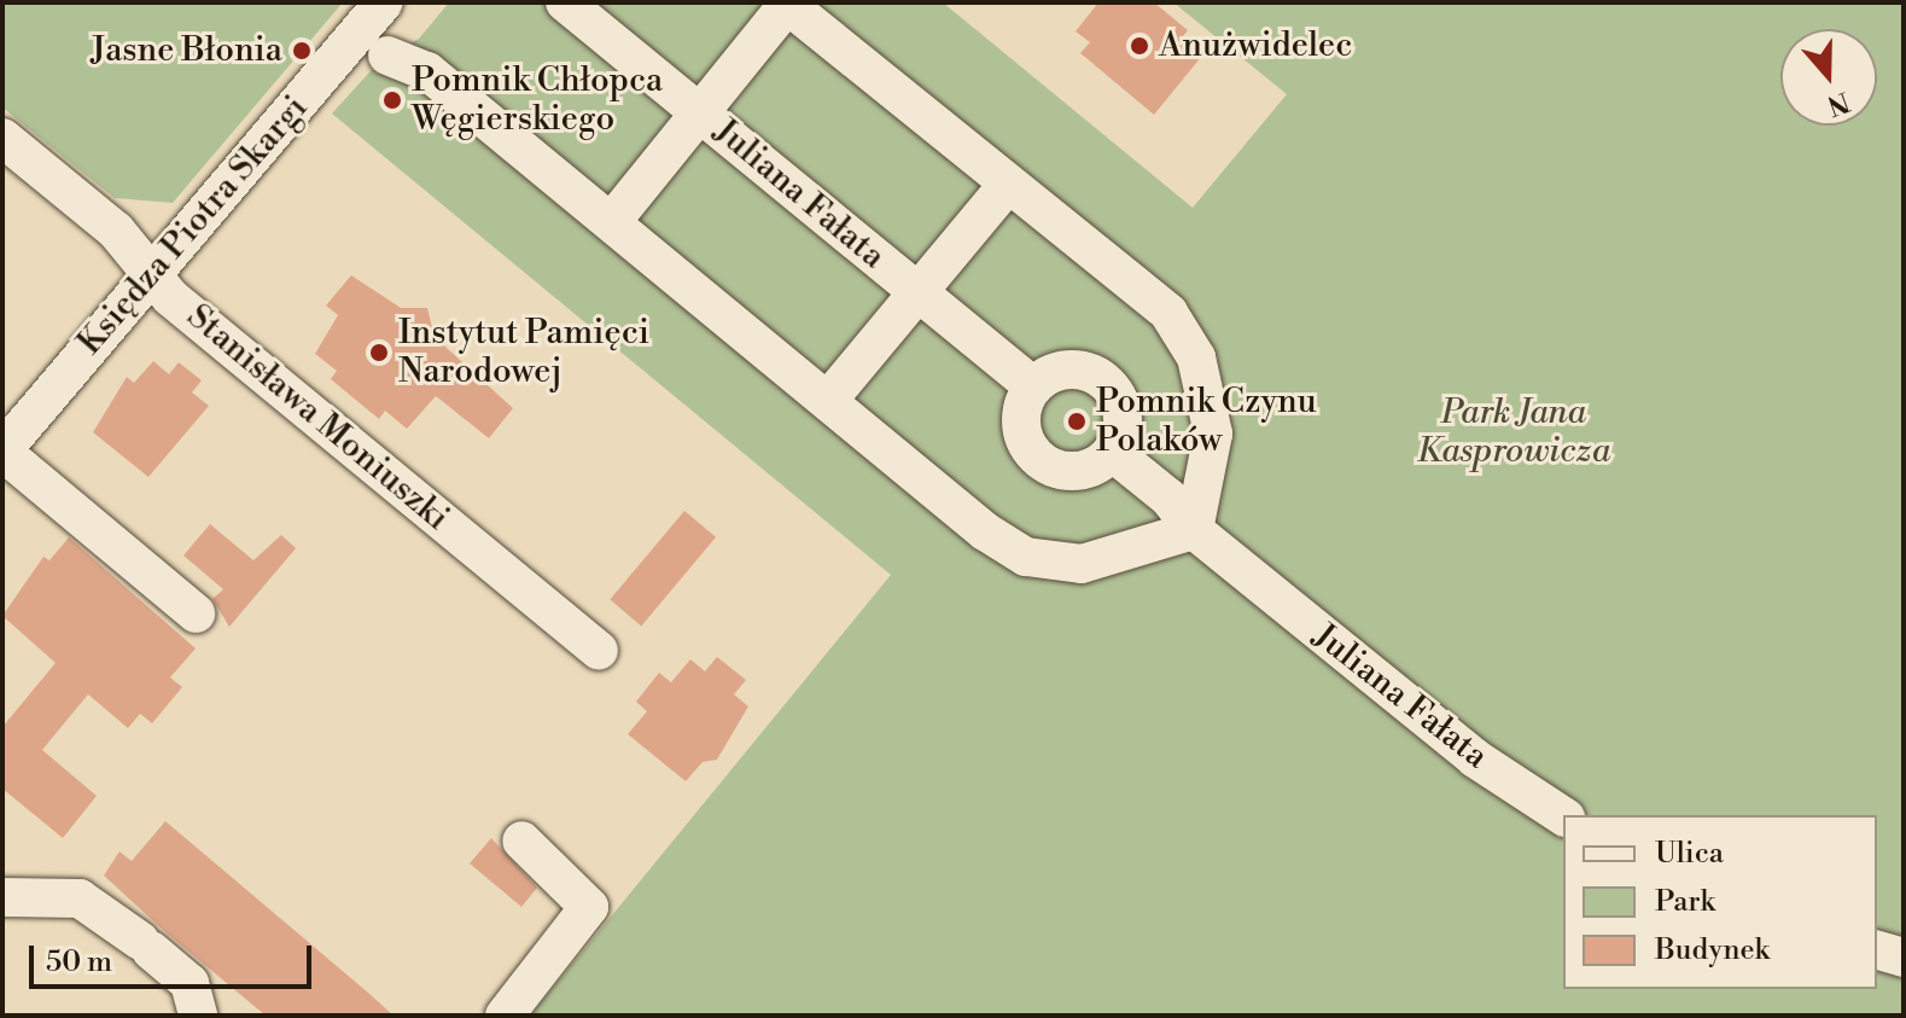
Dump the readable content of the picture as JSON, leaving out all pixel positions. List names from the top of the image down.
{
  "streets": {
    "street": ["Juliana Fałata", "Księdza Piotra Skargi", "Stanisława Moniuszki"]
  },
  "crossings": [
    ["Księdza Piotra Skargi", "Stanisława Moniuszki"]
  ],
  "parks": ["Park Jana Kasprowicza"],
  "places": [
    "Anużwidelec",
    "Jasne Błonia",
    "Pomnik Chłopca Węgierskiego",
    "Instytut Pamięci Narodowej",
    "Pomnik Czynu Polaków"
  ],
  "legend": ["Ulica", "Park", "Budynek"],
  "scale_bar": "50 m",
  "north": "bottom"
}
